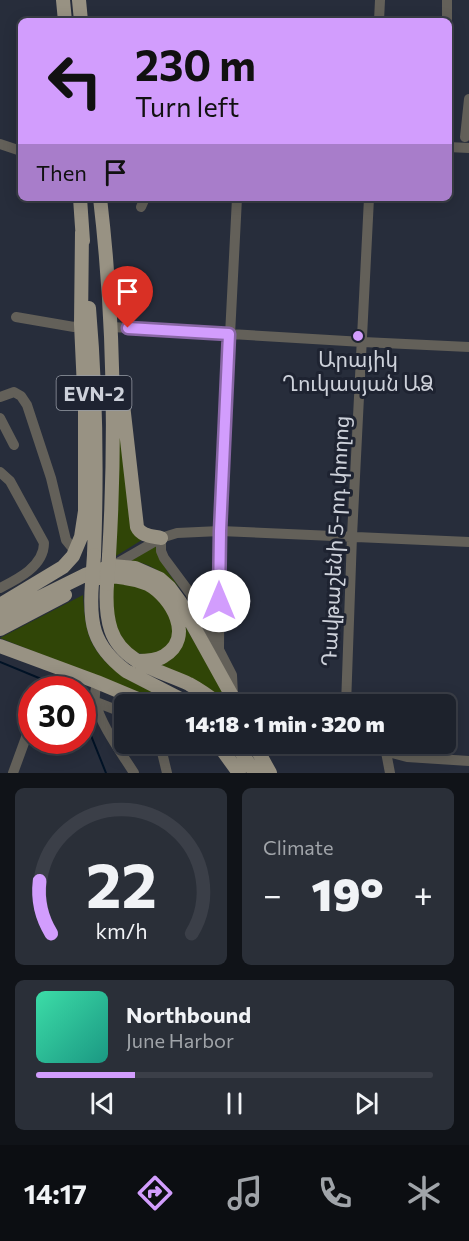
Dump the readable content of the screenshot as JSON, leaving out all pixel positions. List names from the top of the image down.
{
  "streets": {
    "main road": ["EVN-2"],
    "street": ["Դավթաշենի 5-րդ փողոց"]
  },
  "places": ["Արայիկ Ղուկասյան ԱՁ"],
  "page": {
    "turn": ["230 m", "Turn left"],
    "then": "Then",
    "limit": "30",
    "trip": "14:18 · 1 min · 320 m",
    "tile": "Climate",
    "heat": ["−", "19°", "+"],
    "song": ["Northbound", "June Harbor"],
    "tabs": "14:17",
    "gauge": ["22", "km/h"]
  }
}
